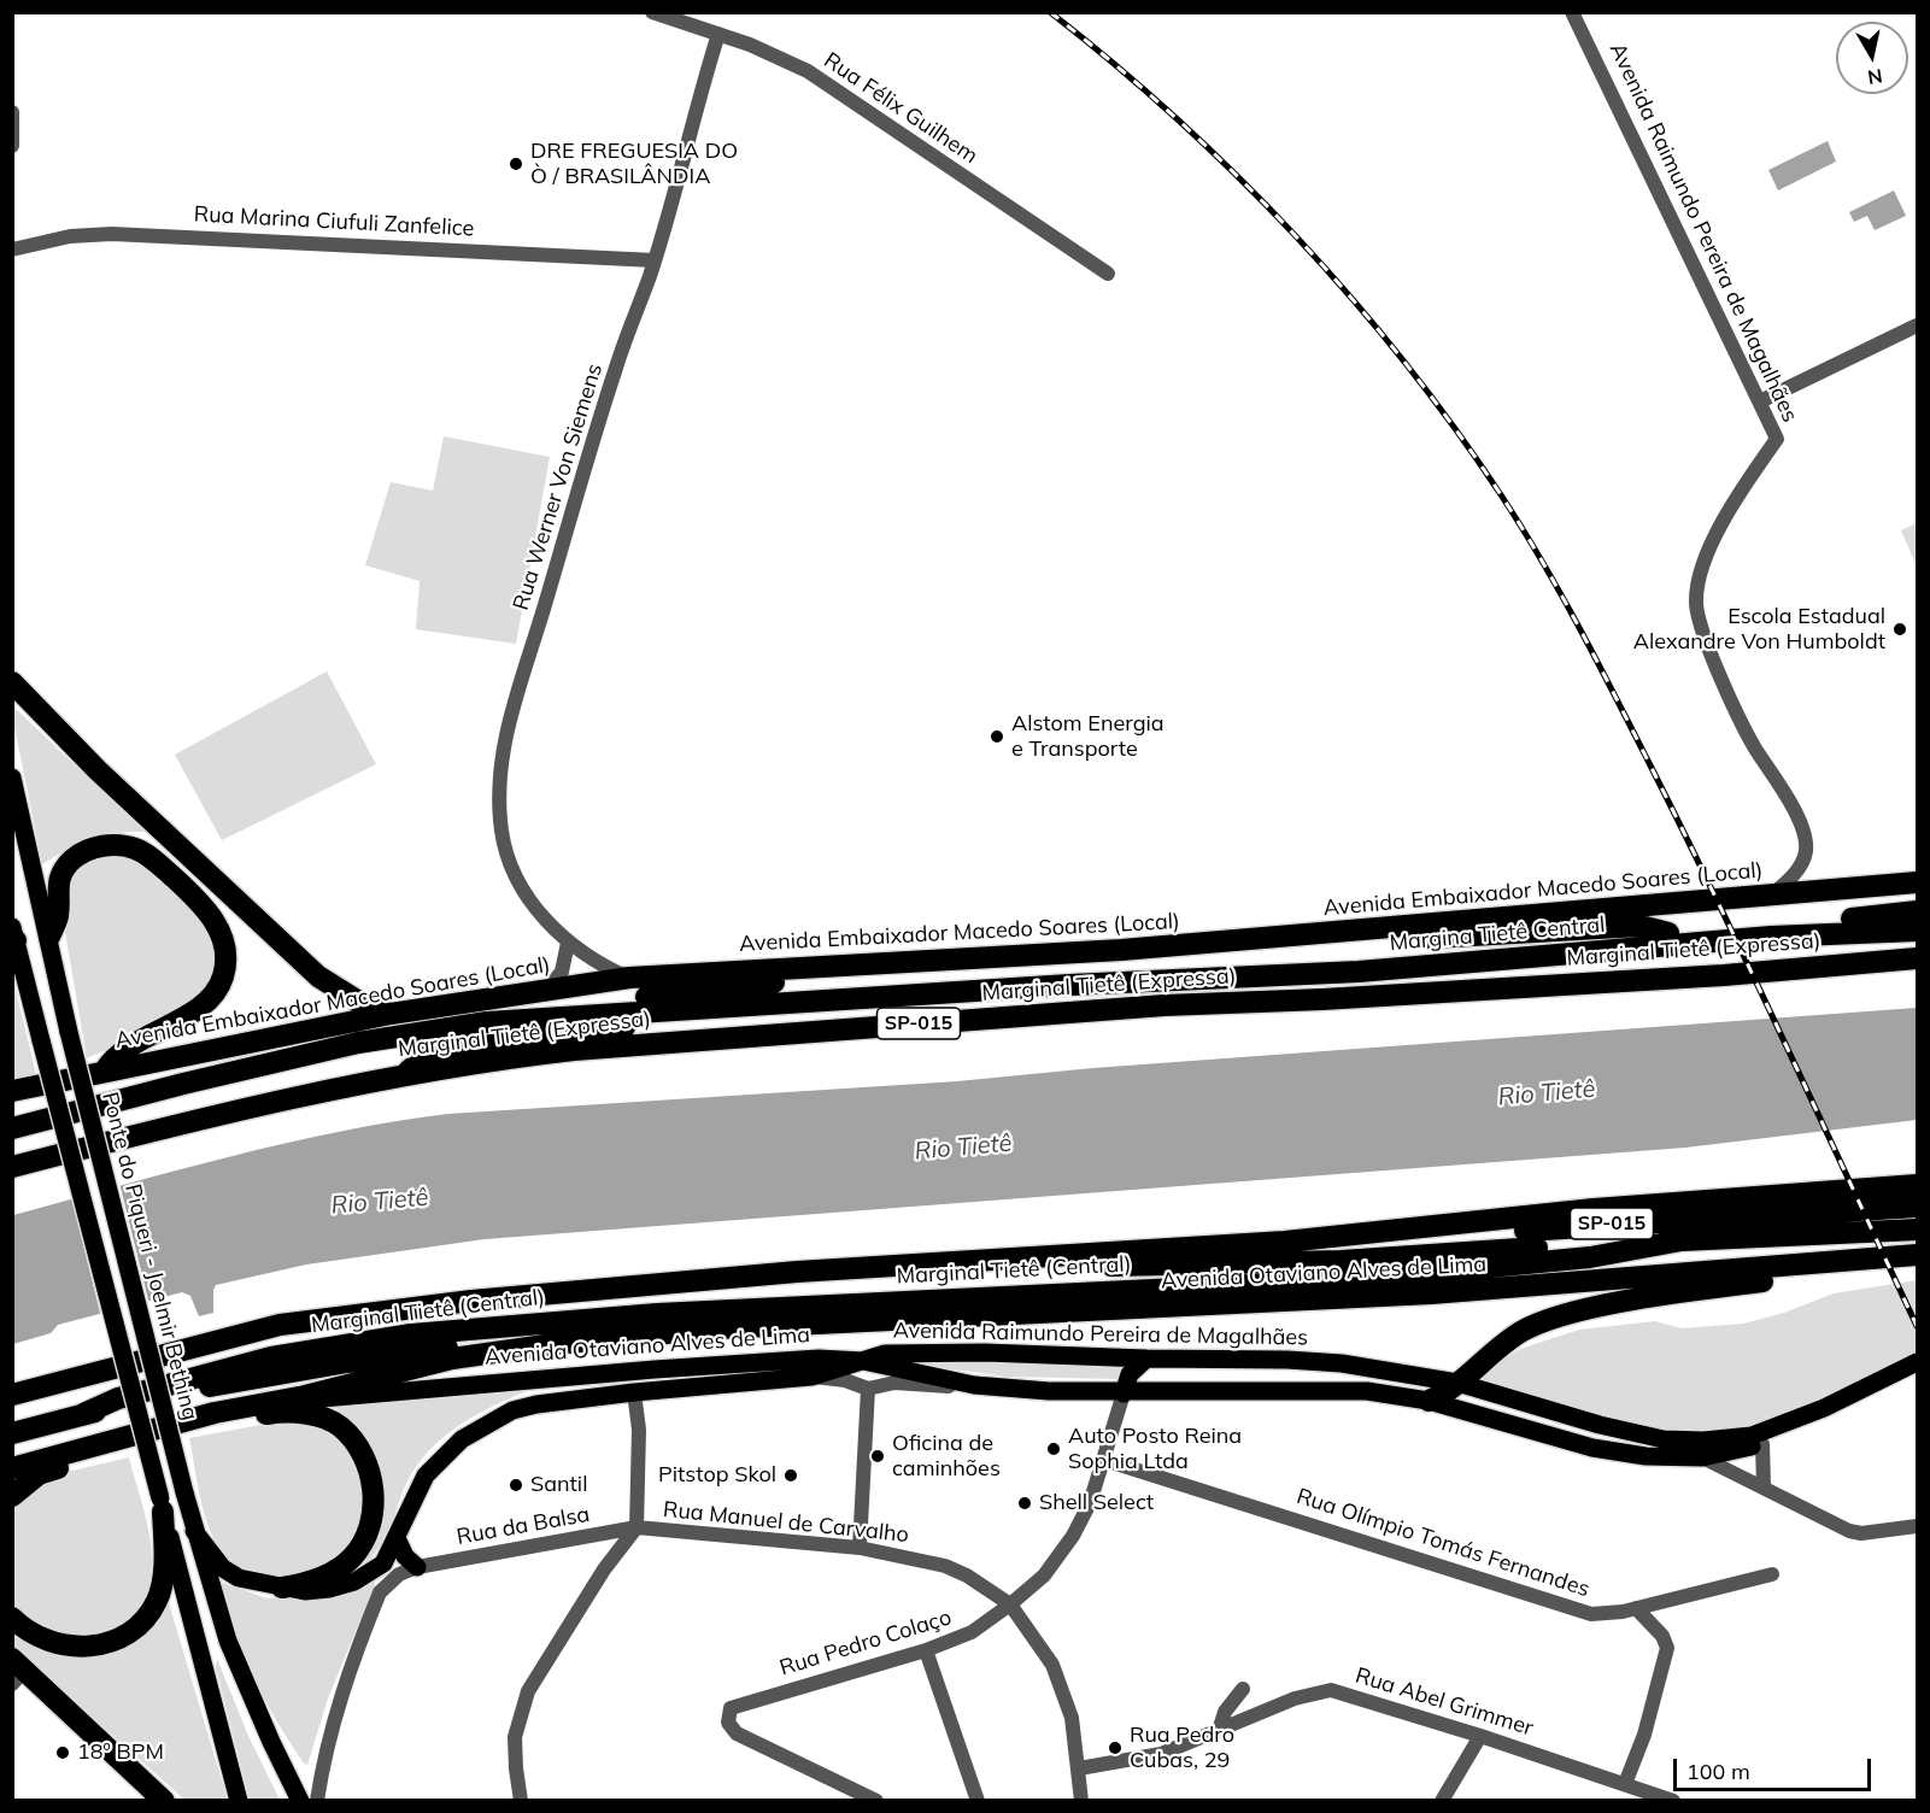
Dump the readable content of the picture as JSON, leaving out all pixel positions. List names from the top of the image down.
{
  "streets": {
    "highway": [
      "Avenida Embaixador Macedo Soares (Local)",
      "Margina Tietê Central",
      "Marginal Tietê (Expressa)",
      "SP-015",
      "Marginal Tietê (Central)",
      "Avenida Otaviano Alves de Lima"
    ],
    "main road": ["Avenida Raimundo Pereira de Magalhães", "Ponte do Piqueri - Joelmir Bething"],
    "street": [
      "Rua Félix Guilhem",
      "Rua Marina Ciufuli Zanfelice",
      "Rua Werner Von Siemens",
      "Rua Manuel de Carvalho",
      "Rua da Balsa",
      "Rua Olímpio Tomás Fernandes",
      "Rua Pedro Colaço",
      "Rua Abel Grimmer"
    ]
  },
  "crossings": [
    ["Rua Félix Guilhem", "Rua Werner Von Siemens"],
    ["Rua Marina Ciufuli Zanfelice", "Rua Werner Von Siemens"],
    ["Avenida Raimundo Pereira de Magalhães", "Avenida Embaixador Macedo Soares (Local)"],
    ["Avenida Raimundo Pereira de Magalhães", "Avenida Otaviano Alves de Lima"],
    ["Avenida Raimundo Pereira de Magalhães", "Rua Pedro Colaço"],
    ["Rua Werner Von Siemens", "Avenida Embaixador Macedo Soares (Local)"],
    ["Ponte do Piqueri - Joelmir Bething", "Avenida Otaviano Alves de Lima"],
    ["Rua Manuel de Carvalho", "Rua da Balsa"],
    ["Rua Manuel de Carvalho", "Rua Pedro Colaço"],
    ["Rua Manuel de Carvalho", "Rua Abel Grimmer"],
    ["Rua Olímpio Tomás Fernandes", "Rua Pedro Colaço"]
  ],
  "water": ["Rio Tietê"],
  "places": [
    "DRE FREGUESIA DO Ò / BRASILÂNDIA",
    "Escola Estadual Alexandre Von Humboldt",
    "Alstom Energia e Transporte",
    "Auto Posto Reina Sophia Ltda",
    "Oficina de caminhões",
    "Pitstop Skol",
    "Santil",
    "Shell Select",
    "Rua Pedro Cubas, 29",
    "18º BPM"
  ],
  "scale_bar": "100 m",
  "north": "bottom"
}
